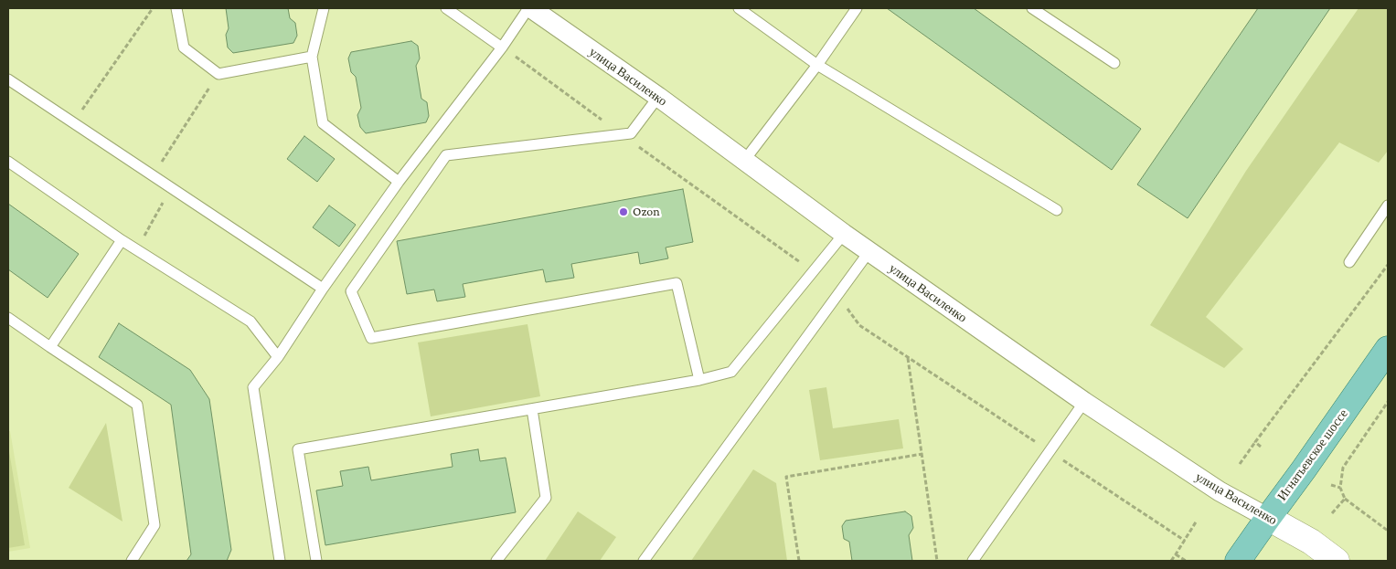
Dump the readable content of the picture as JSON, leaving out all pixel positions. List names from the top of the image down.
{
  "streets": {
    "main road": ["улица Василенко", "Игнатьевское шоссе"]
  },
  "crossings": [
    ["улица Василенко", "Игнатьевское шоссе"]
  ],
  "places": ["Ozon"]
}
